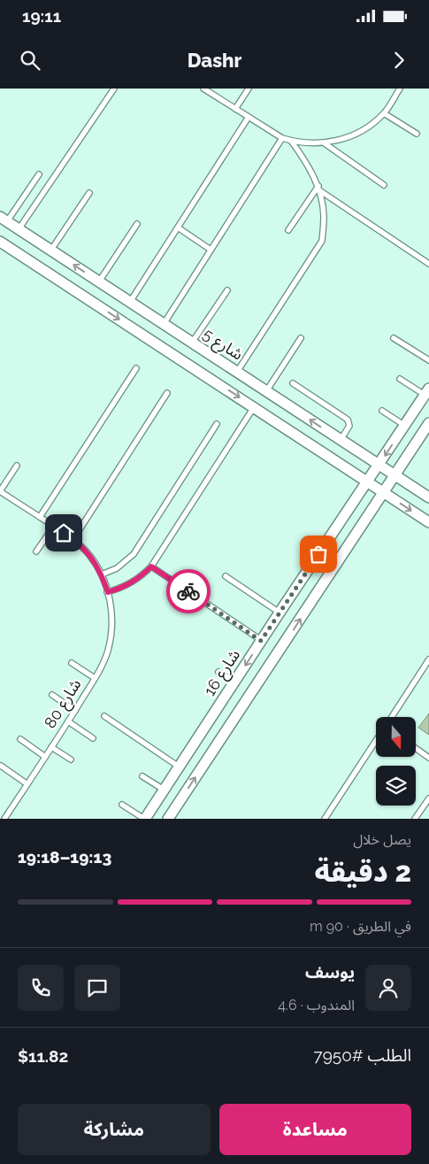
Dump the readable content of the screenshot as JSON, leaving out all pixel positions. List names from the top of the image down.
{
  "streets": {
    "street": ["شارع 5", "شارع 16"],
    "lane": ["شارع 80"]
  },
  "crossings": [
    ["شارع 5", "شارع 16"]
  ],
  "north": "bottom",
  "page": {
    "status": "19:11",
    "header": "Dashr",
    "heading": ["2 دقيقة", "يصل خلال", "19:13–19:18"],
    "panel": [
      "يوسف",
      "المندوب · 4.6",
      "الطلب #7950",
      "$11.82"
    ],
    "bar": "في الطريق · 90 m",
    "buttons": ["مساعدة", "مشاركة"]
  }
}
